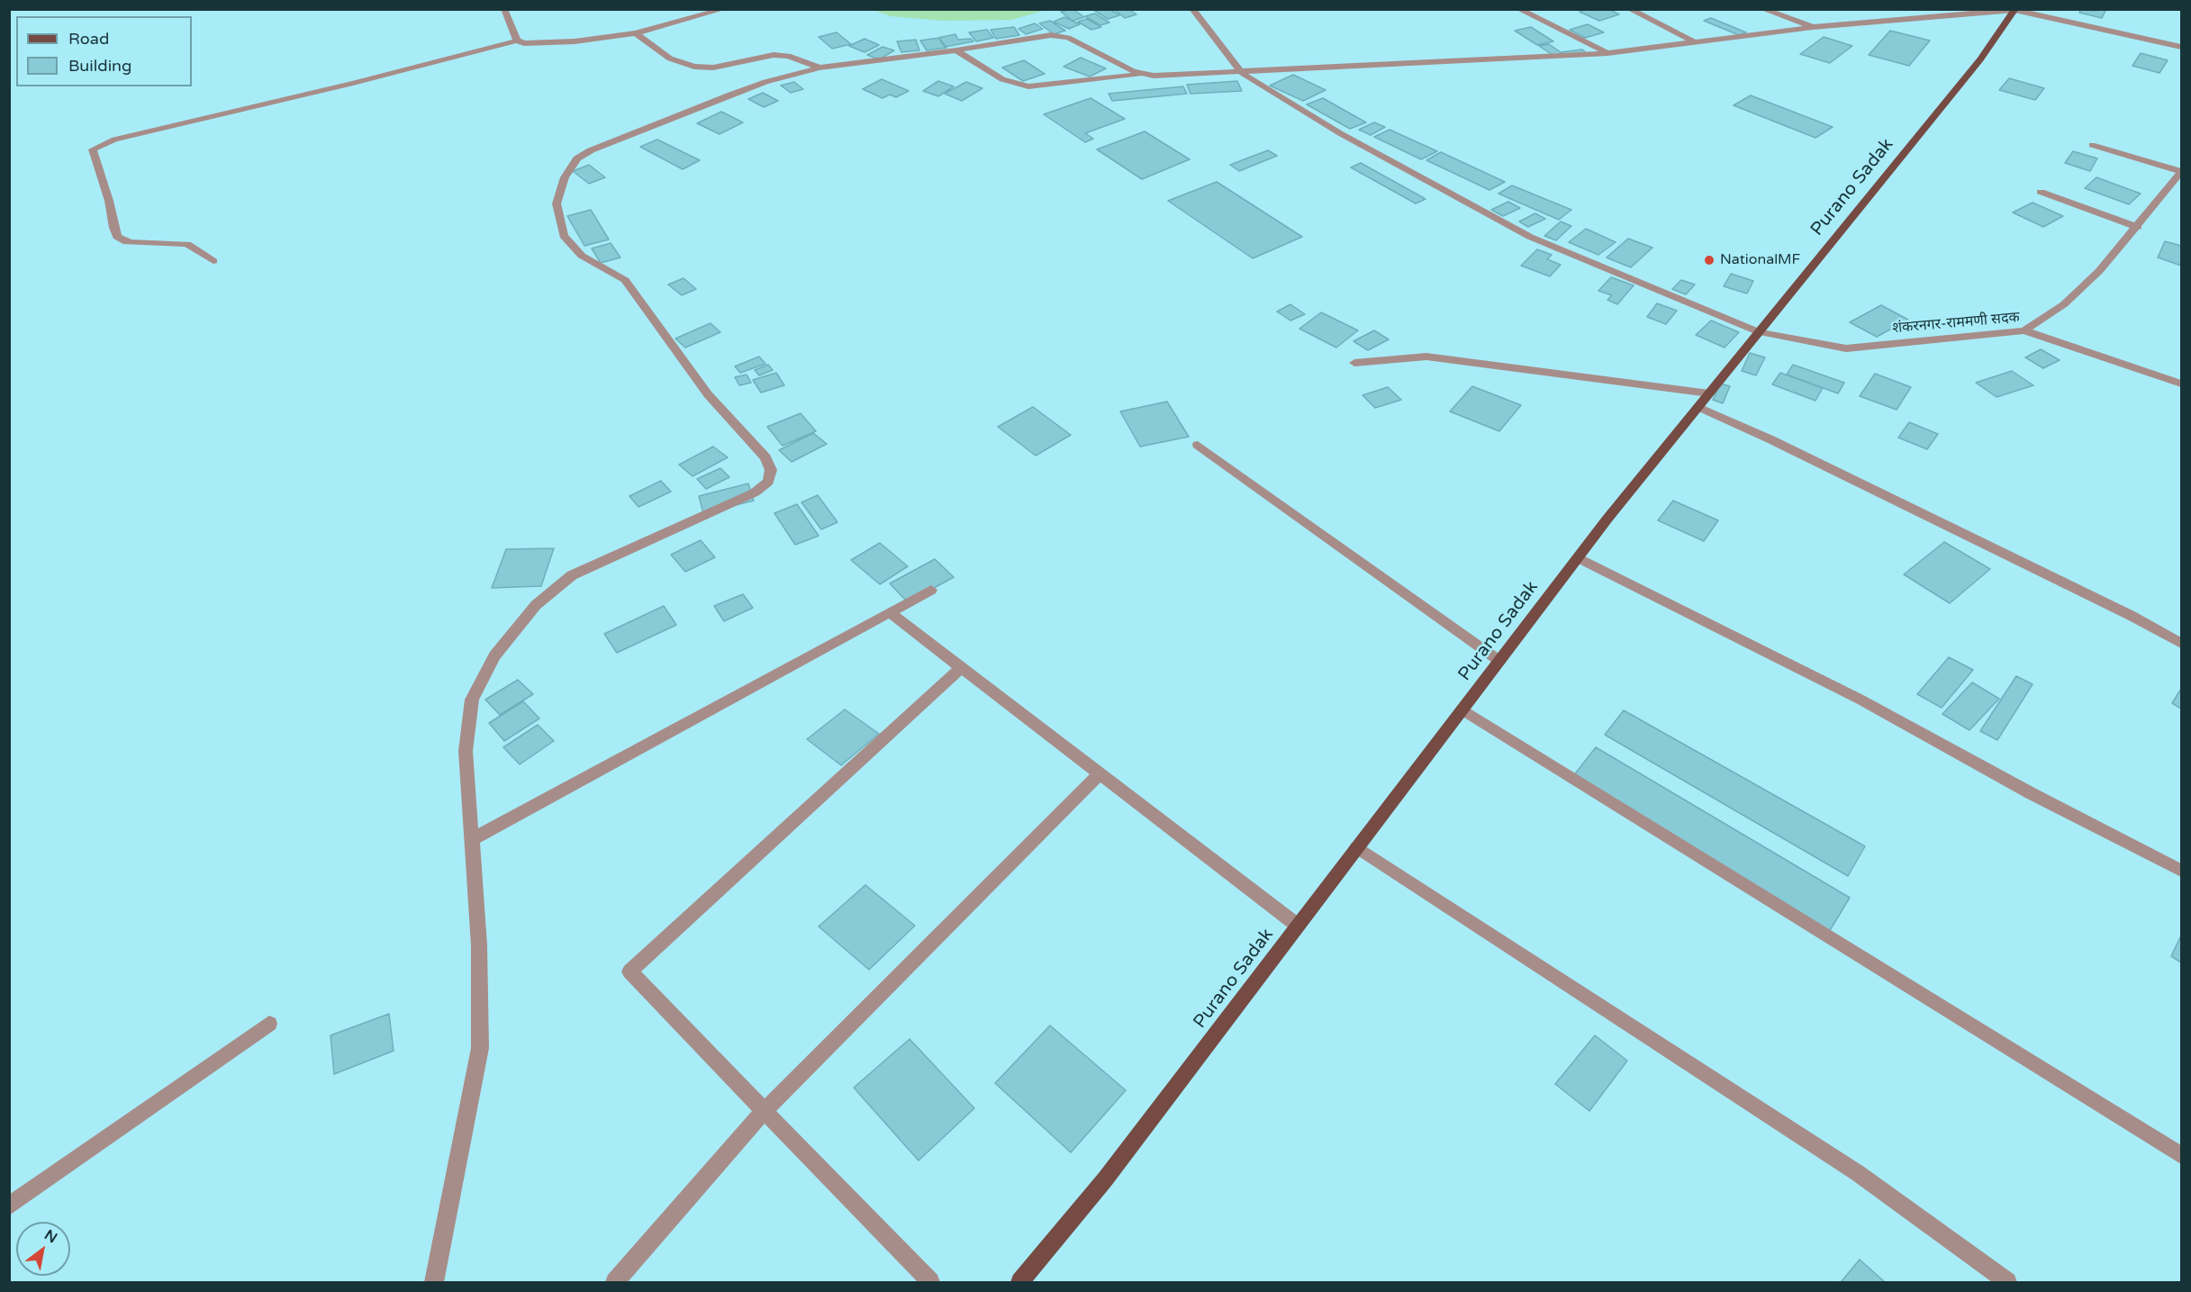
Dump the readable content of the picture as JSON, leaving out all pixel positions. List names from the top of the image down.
{
  "streets": {
    "main road": ["Purano Sadak"],
    "street": ["शंकरनगर-राममणी सदक"]
  },
  "crossings": [
    ["Purano Sadak", "शंकरनगर-राममणी सदक"]
  ],
  "places": ["NationalMF"],
  "legend": ["Road", "Building"],
  "north": "top right"
}
